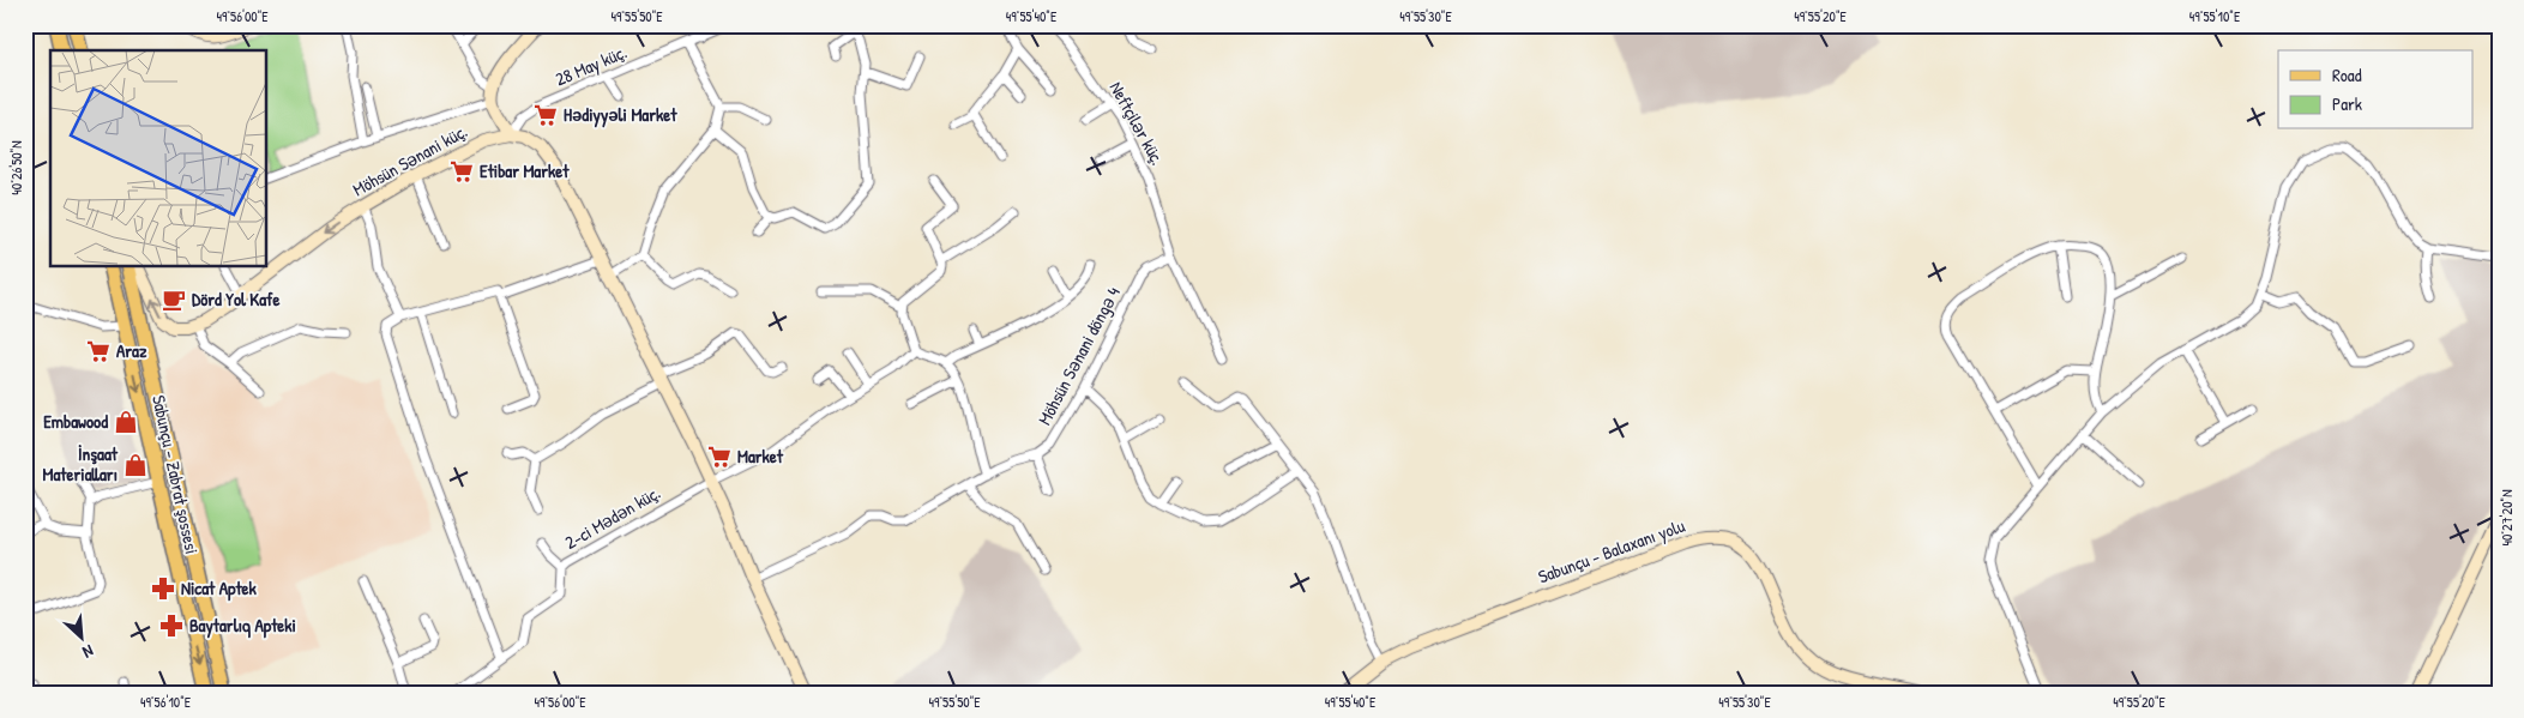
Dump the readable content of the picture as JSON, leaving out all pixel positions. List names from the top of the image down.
{
  "streets": {
    "main road": ["Sabunçu - Zabrat şossesi"],
    "street": [
      "28 May küç.",
      "Neftçilər küç.",
      "Möhsün Sənani küç.",
      "Möhsün Sənani döngə 4",
      "2-ci Mədən küç.",
      "Sabunçu - Balaxanı yolu"
    ]
  },
  "crossings": [
    ["28 May küç.", "Möhsün Sənani küç."],
    ["Neftçilər küç.", "Möhsün Sənani döngə 4"]
  ],
  "places": {
    "supermarket": [
      "Hədiyyəli Market",
      "Etibar Market",
      "Araz",
      "Market"
    ],
    "cafe": ["Dörd Yol Kafe"],
    "shop": ["Embawood", "İnşaat Materialları"],
    "pharmacy": ["Nicat Aptek", "Baytarlıq Apteki"]
  },
  "legend": ["Road", "Park"],
  "north": "bottom right",
  "coordinates": [
    "49°56'00\"E",
    "49°55'50\"E",
    "49°55'40\"E",
    "49°55'30\"E",
    "49°55'20\"E",
    "49°55'10\"E",
    "40°26'50\"N",
    "40°27'20\"N",
    "49°56'10\"E"
  ]
}
